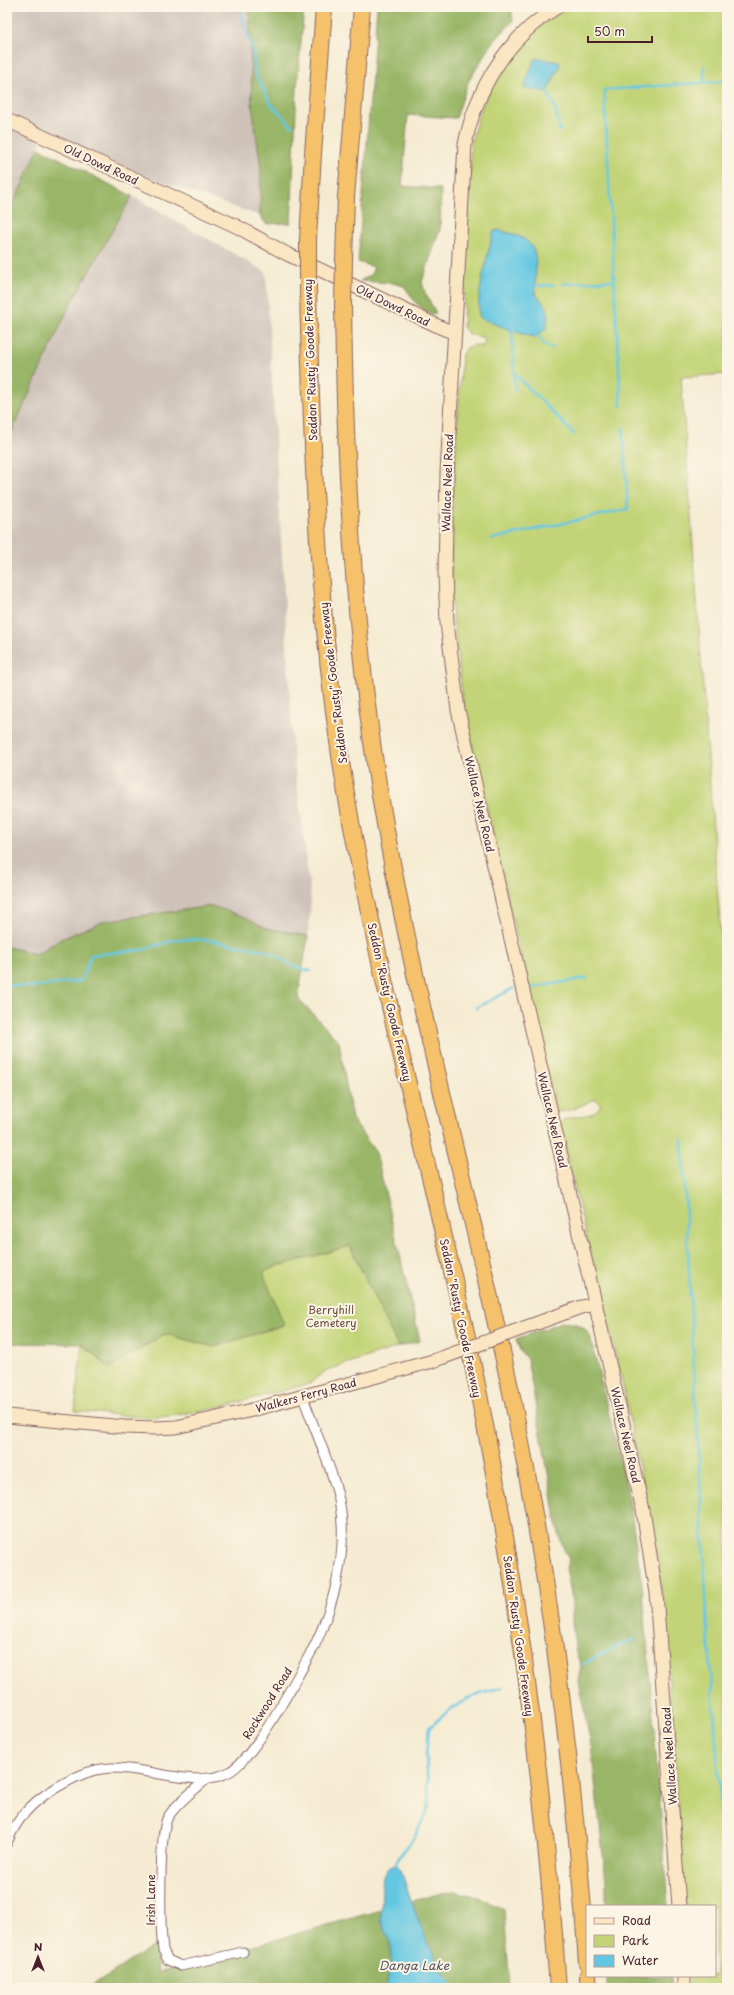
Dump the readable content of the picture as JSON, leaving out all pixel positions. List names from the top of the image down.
{
  "streets": {
    "highway": ["Seddon \"Rusty\" Goode Freeway"],
    "street": [
      "Old Dowd Road",
      "Wallace Neel Road",
      "Walkers Ferry Road",
      "Rockwood Road",
      "Irish Lane"
    ]
  },
  "crossings": [
    ["Old Dowd Road", "Wallace Neel Road"],
    ["Wallace Neel Road", "Walkers Ferry Road"],
    ["Walkers Ferry Road", "Rockwood Road"],
    ["Rockwood Road", "Irish Lane"]
  ],
  "water": ["Danga Lake"],
  "parks": ["Berryhill Cemetery"],
  "legend": ["Road", "Park", "Water"],
  "scale_bar": "50 m",
  "north": "top"
}
